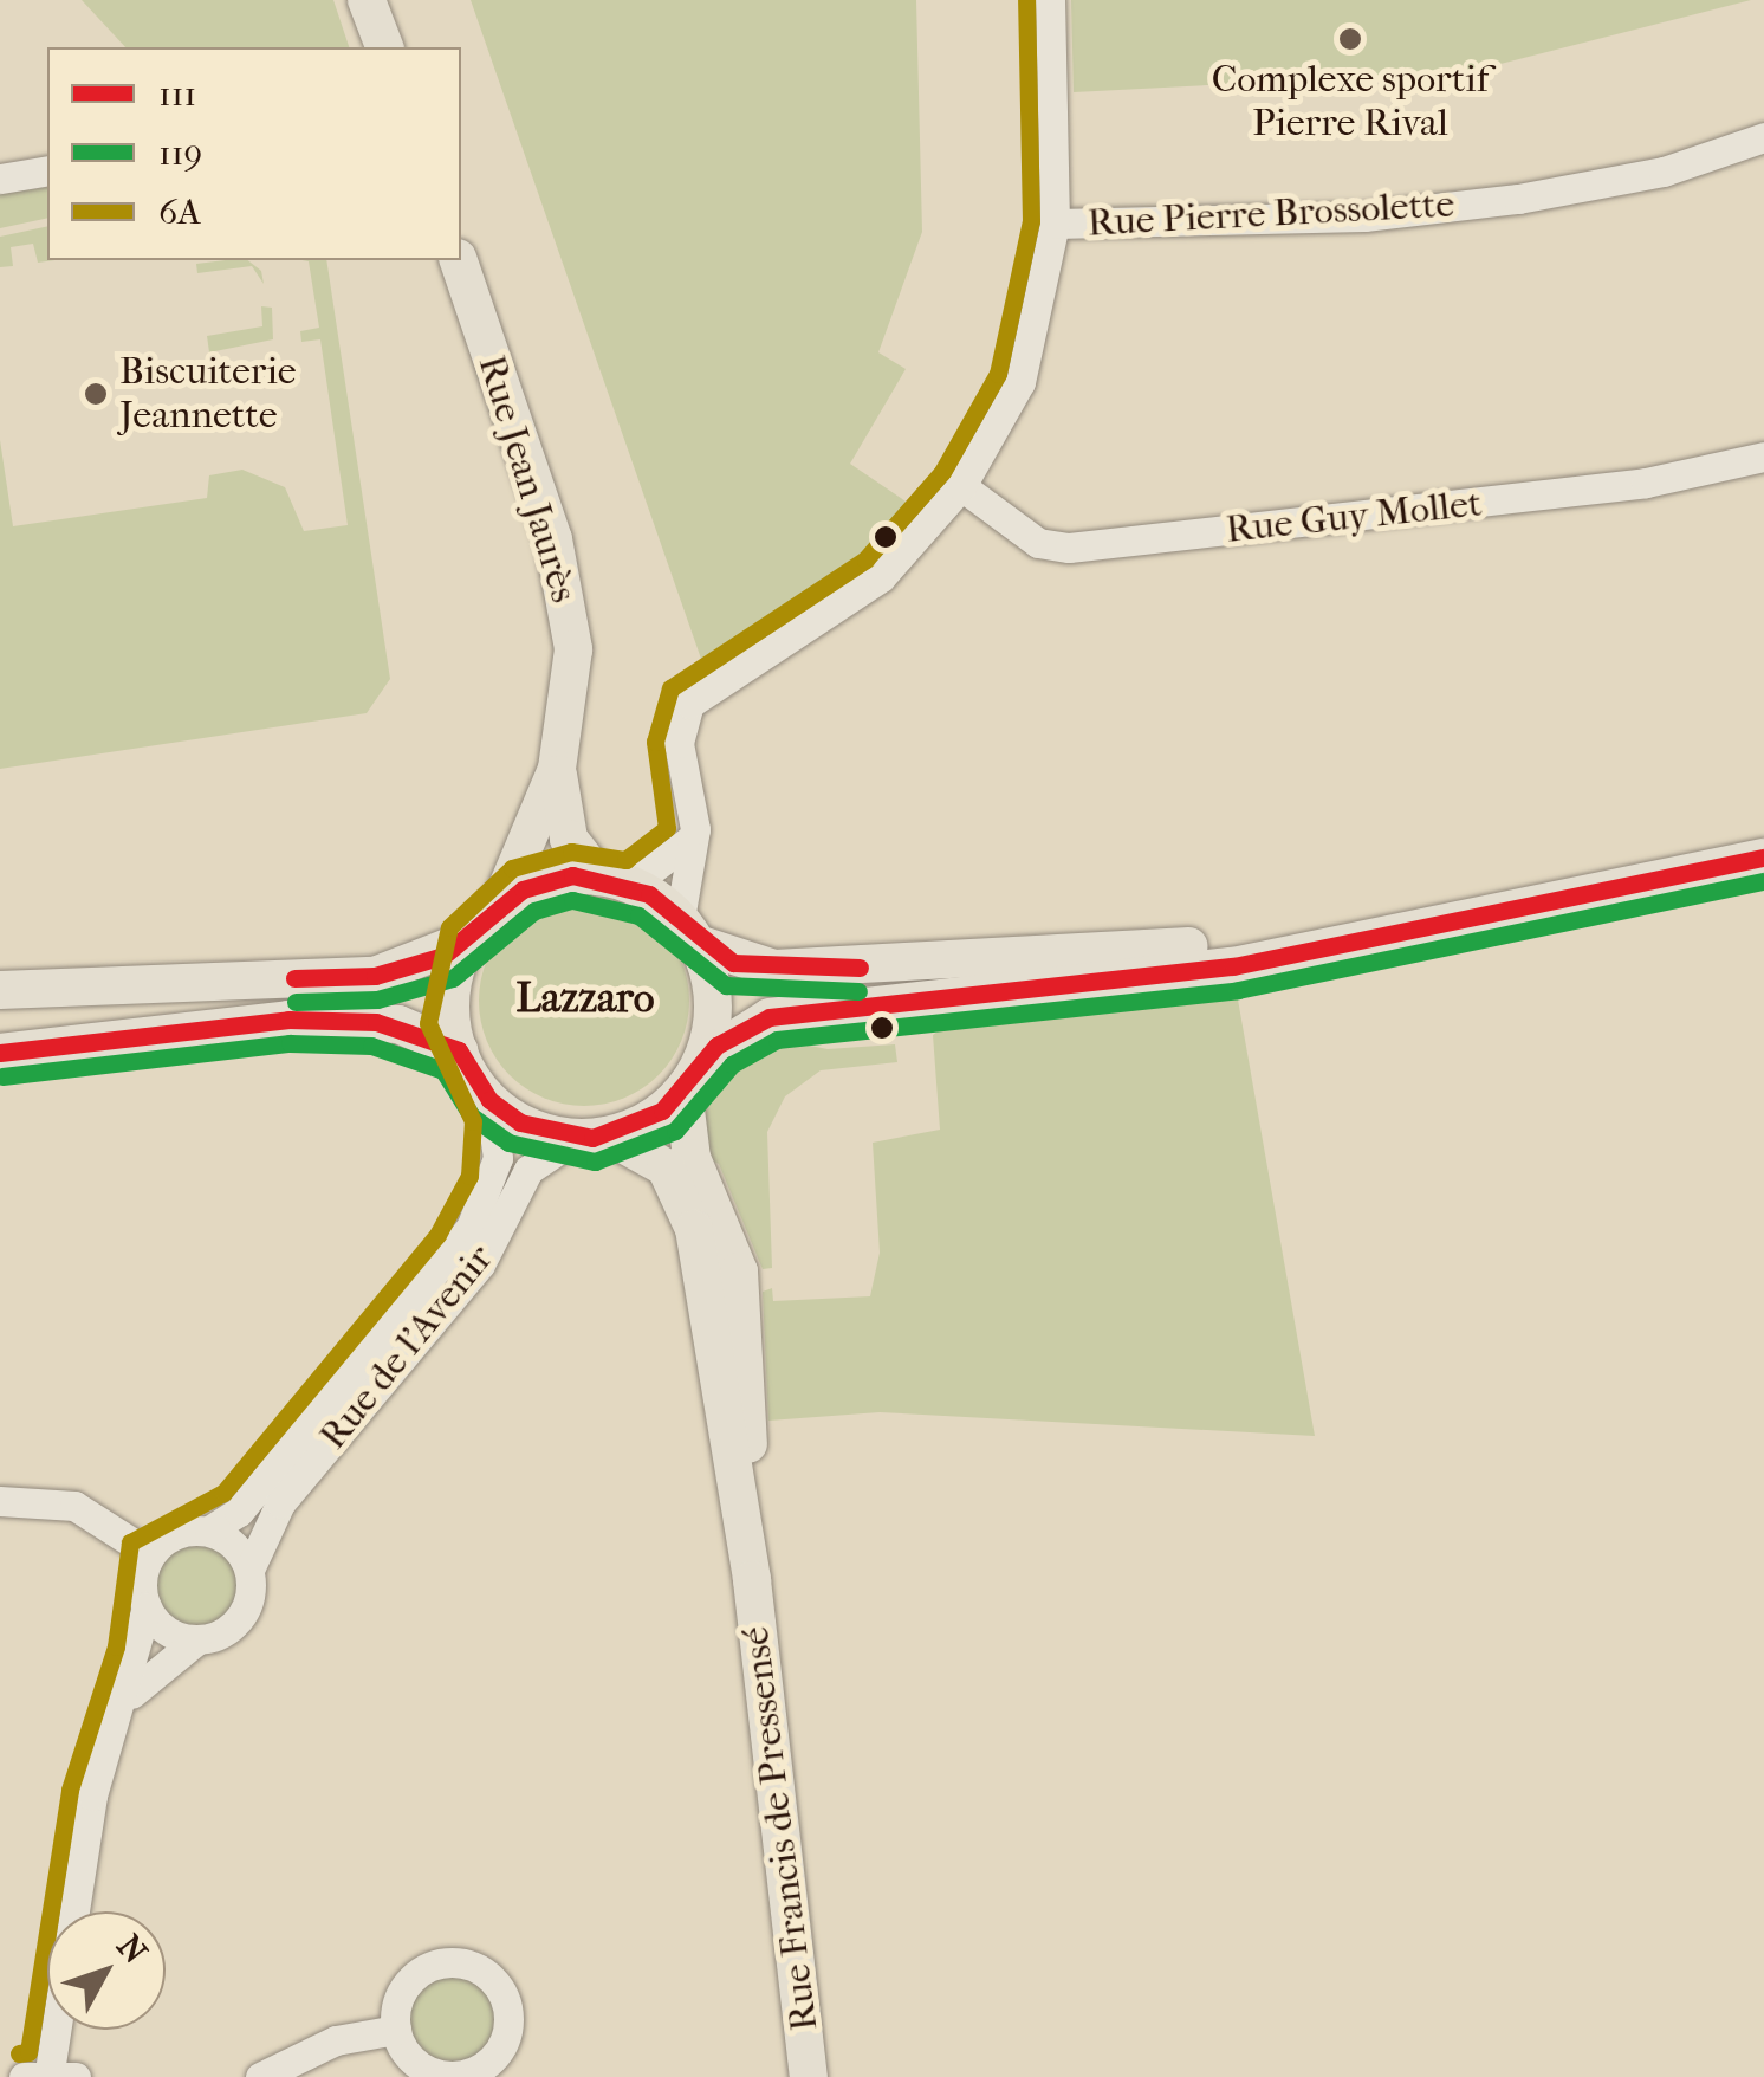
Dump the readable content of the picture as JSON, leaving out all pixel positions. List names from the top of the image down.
{
  "streets": {
    "main road": ["Rue Jean Jaurès", "Rue Francis de Pressensé"],
    "street": ["Rue Pierre Brossolette", "Rue Guy Mollet", "Rue de l'Avenir"]
  },
  "crossings": [
    ["Rue Jean Jaurès", "Rue de l'Avenir"]
  ],
  "districts": ["Lazzaro"],
  "places": ["Complexe sportif Pierre Rival", "Biscuiterie Jeannette"],
  "lines": ["transit line 6A", "transit line 111", "transit line 119"],
  "legend": ["111", "119", "6A"],
  "north": "top right"
}
